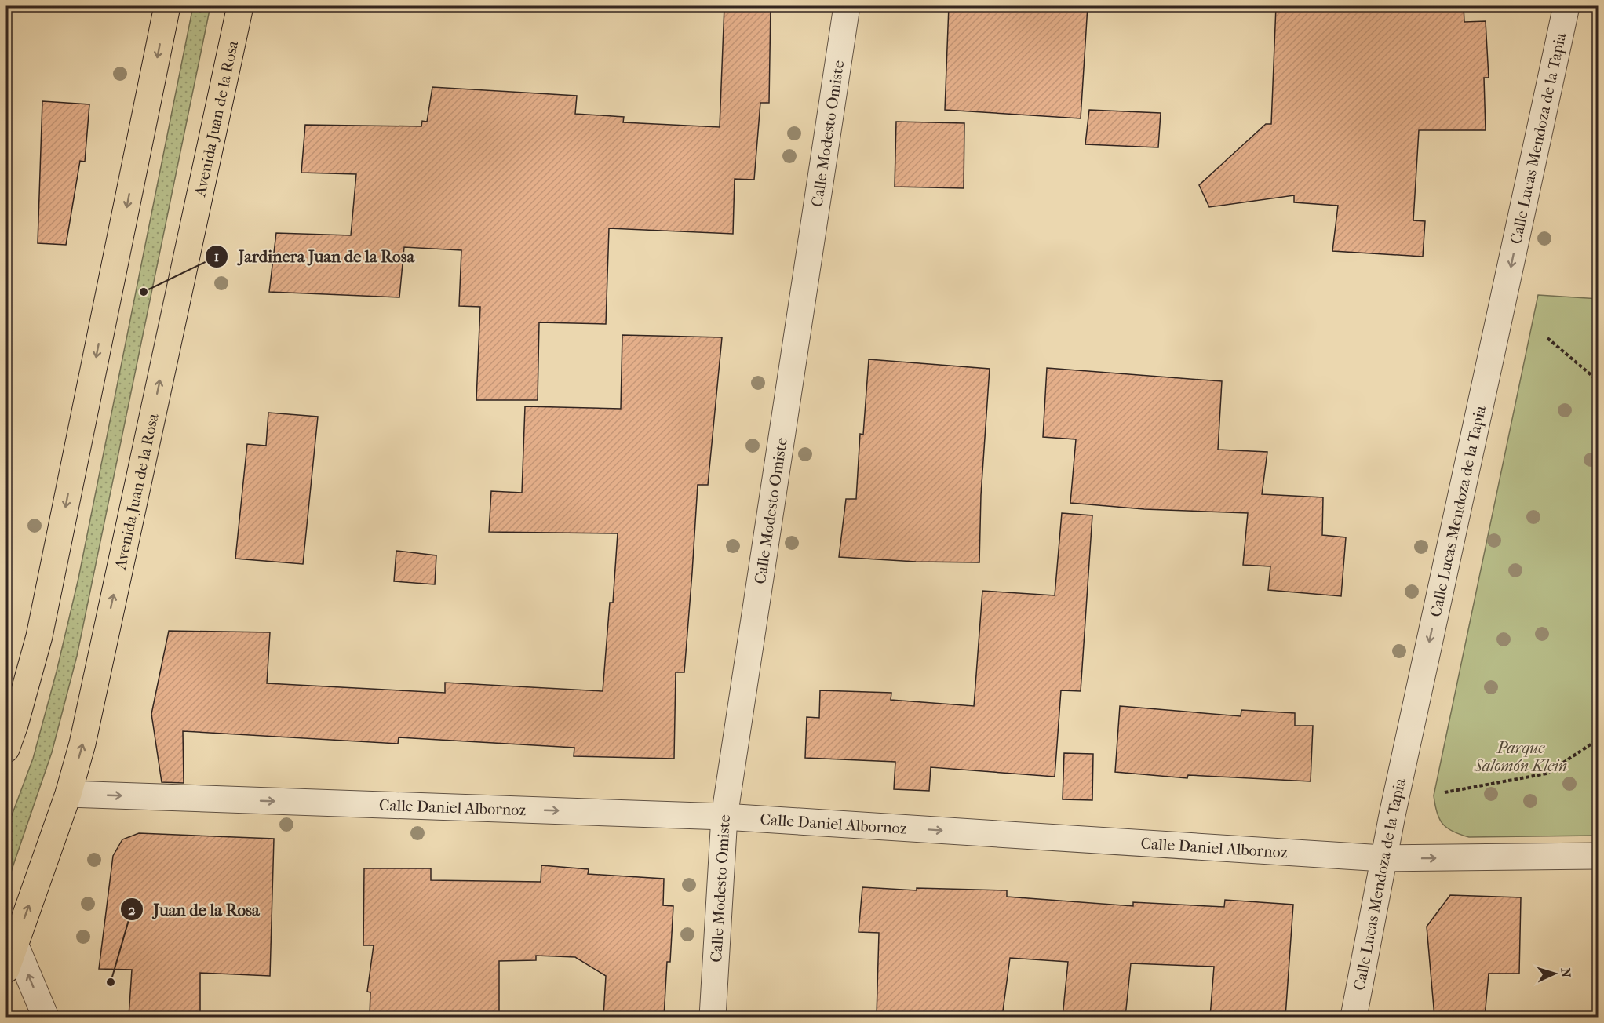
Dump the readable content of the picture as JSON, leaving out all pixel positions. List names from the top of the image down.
{
  "streets": {
    "main road": ["Avenida Juan de la Rosa"],
    "street": ["Calle Modesto Omiste", "Calle Lucas Mendoza de la Tapia", "Calle Daniel Albornoz"]
  },
  "crossings": [
    ["Avenida Juan de la Rosa", "Calle Daniel Albornoz"],
    ["Calle Modesto Omiste", "Calle Daniel Albornoz"],
    ["Calle Lucas Mendoza de la Tapia", "Calle Daniel Albornoz"]
  ],
  "one_way": ["Calle Lucas Mendoza de la Tapia", "Calle Daniel Albornoz"],
  "parks": ["Parque Salomón Klein"],
  "places": ["Jardinera Juan de la Rosa", "Juan de la Rosa"],
  "north": "right"
}
